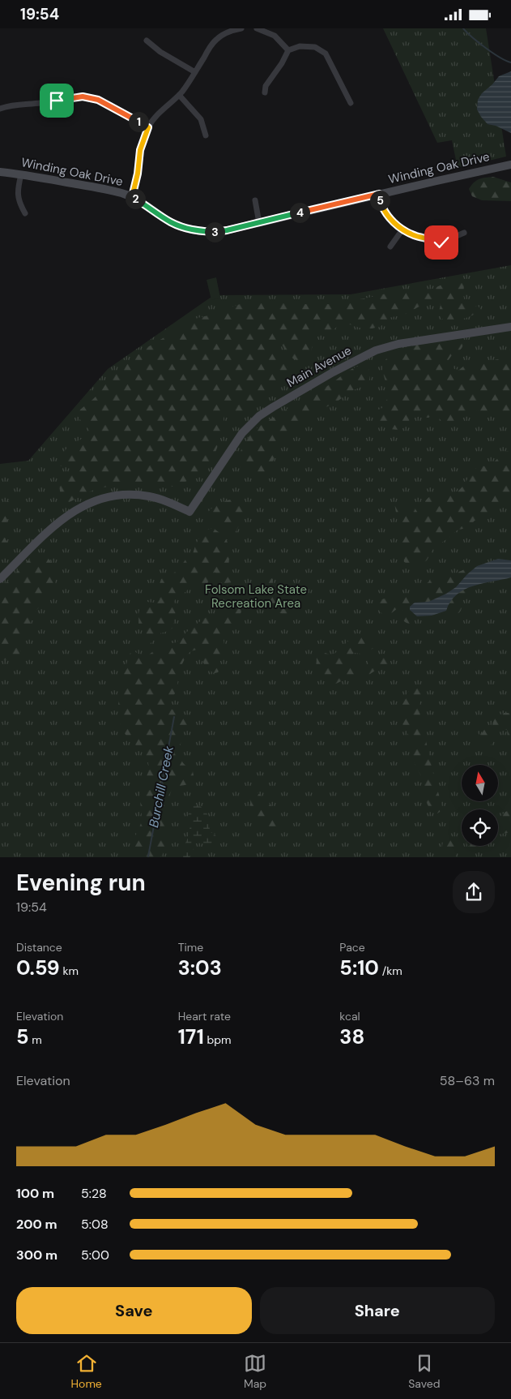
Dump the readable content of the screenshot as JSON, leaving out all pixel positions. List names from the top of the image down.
{
  "streets": {
    "street": ["Winding Oak Drive", "Main Avenue"]
  },
  "water": ["Burchill Creek"],
  "parks": ["Folsom Lake State Recreation Area"],
  "north": "top",
  "page": {
    "status": "19:54",
    "pins": [
      "1",
      "2",
      "5",
      "4",
      "3"
    ],
    "heading": ["Evening run", "19:54"],
    "stats": [
      ["Distance", "0.59 km"],
      ["Time", "3:03"],
      ["Pace", "5:10 /km"],
      ["Elevation", "5 m"],
      ["Heart rate", "171 bpm"],
      ["kcal", "38"]
    ],
    "chart": ["Elevation", "58–63 m"],
    "list": [
      {
        "name": "100 m",
        "note": "5:28"
      },
      {
        "name": "200 m",
        "note": "5:08"
      },
      {
        "name": "300 m",
        "note": "5:00"
      }
    ],
    "buttons": ["Save", "Share"],
    "tabs": ["Home", "Map", "Saved"]
  }
}
